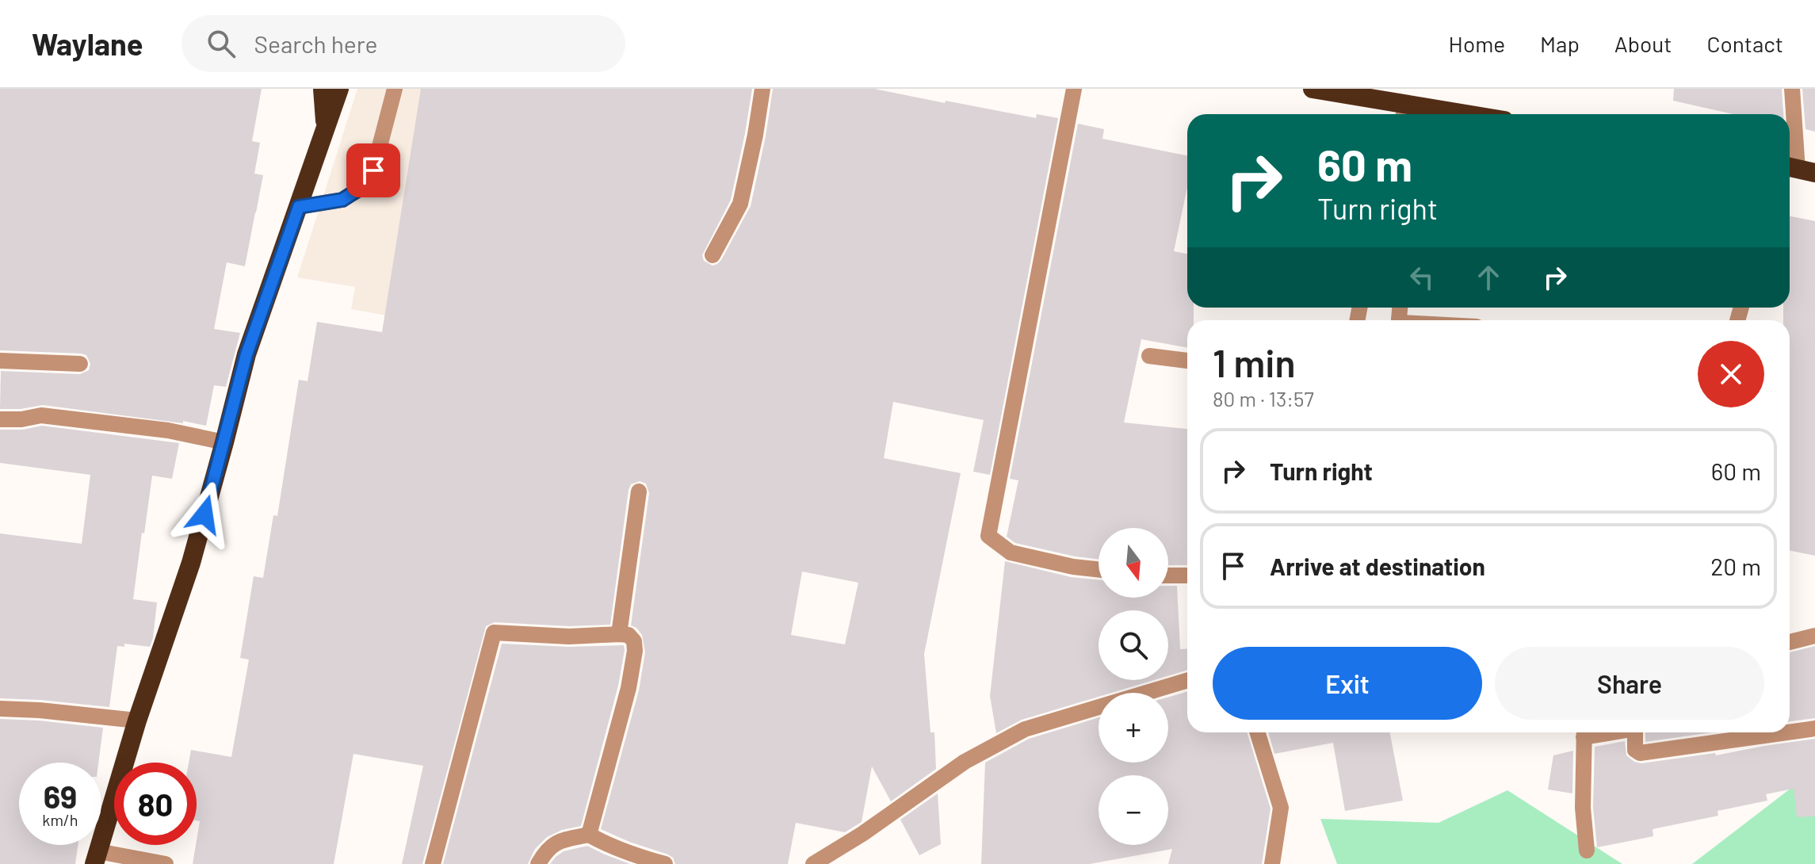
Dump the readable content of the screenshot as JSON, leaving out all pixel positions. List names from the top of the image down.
{
  "north": "bottom",
  "page": {
    "header": "Waylane",
    "search": "Search here",
    "nav": [
      "Home",
      "Map",
      "About",
      "Contact"
    ],
    "turn": ["60 m", "Turn right"],
    "heading": ["1 min", "80 m · 13:57"],
    "list": [
      {
        "name": "Turn right",
        "value": "60 m"
      },
      {
        "name": "Arrive at destination",
        "value": "20 m"
      }
    ],
    "map_buttons": ["+", "−"],
    "buttons": ["Exit", "Share"],
    "speed": "69 km/h",
    "limit": "80"
  }
}
